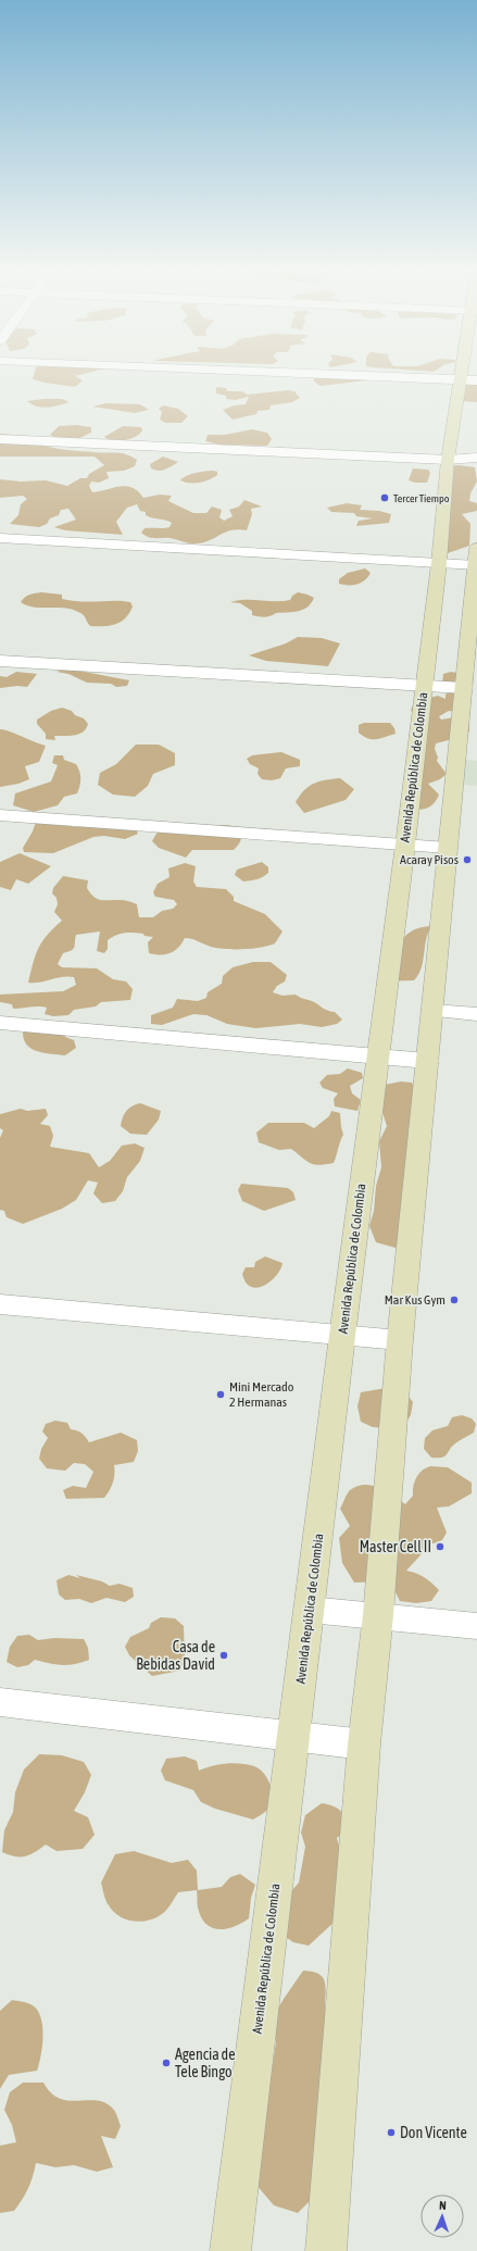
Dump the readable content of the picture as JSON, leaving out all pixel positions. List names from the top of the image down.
{
  "streets": {
    "street": ["Avenida República de Colombia"]
  },
  "places": [
    "Tercer Tiempo",
    "Acaray Pisos",
    "Mar Kus Gym",
    "Mini Mercado 2 Hermanas",
    "Master Cell II",
    "Casa de Bebidas David",
    "Agencia de Tele Bingo",
    "Don Vicente"
  ],
  "north": "top"
}
